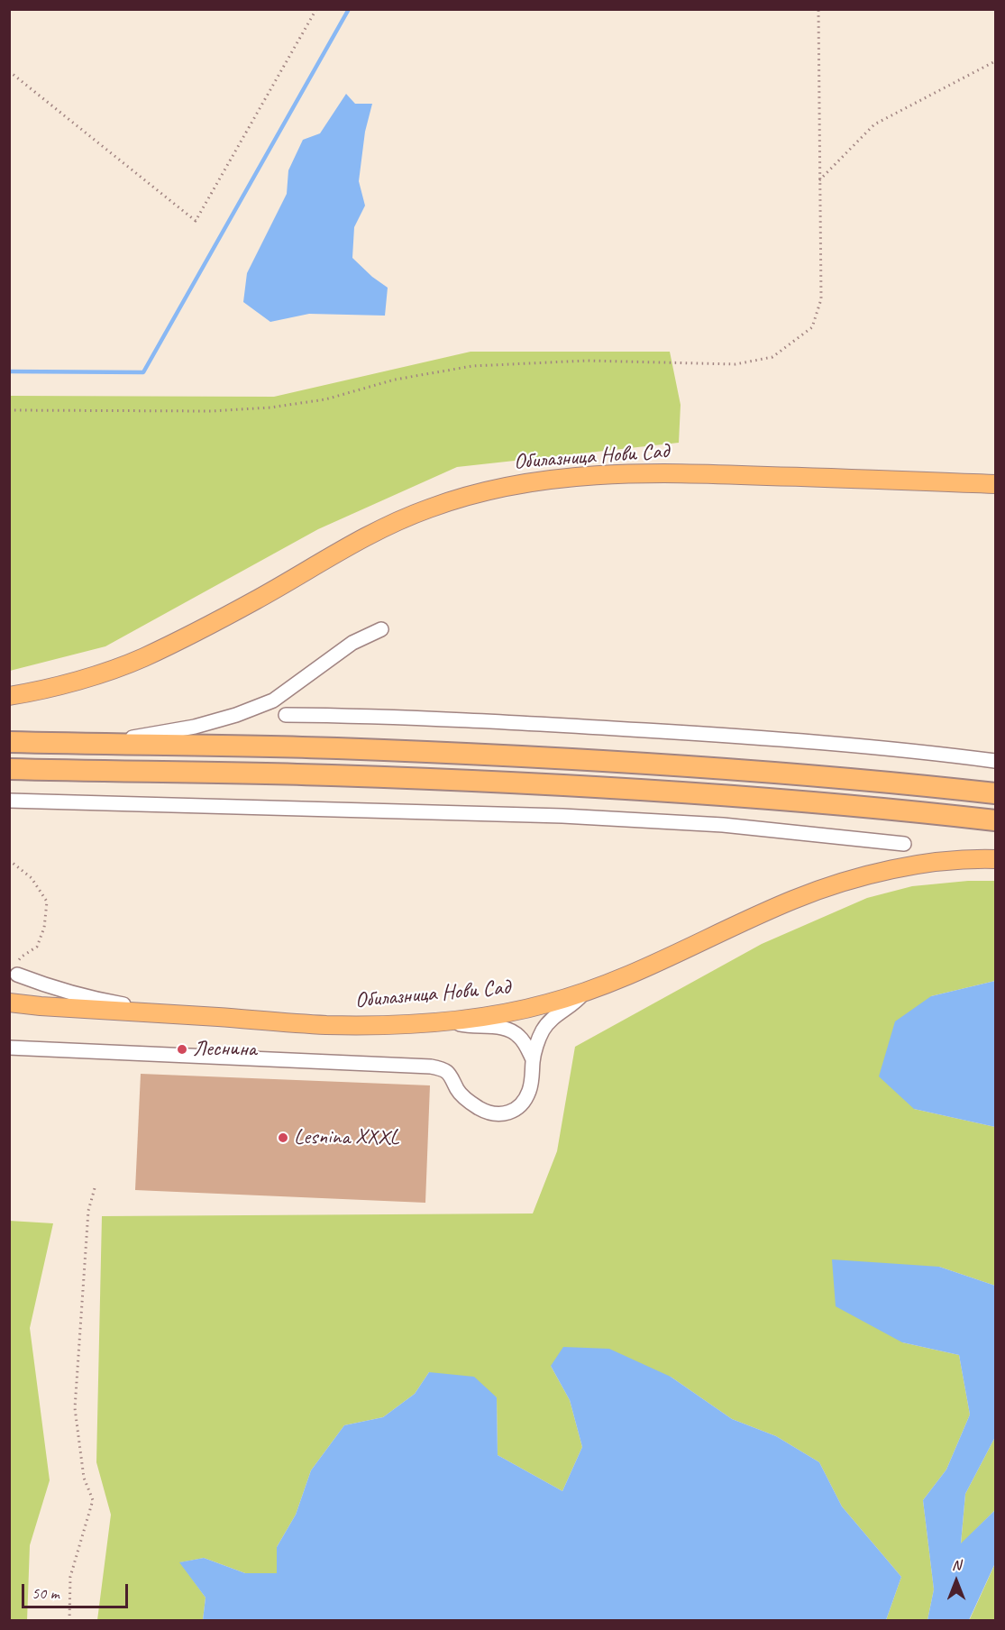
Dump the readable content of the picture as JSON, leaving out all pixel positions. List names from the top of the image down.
{
  "streets": {
    "main road": ["Обилазница Нови Сад"]
  },
  "places": ["Леснина", "Lesnina XXXL"],
  "scale_bar": "50 m",
  "north": "top"
}
